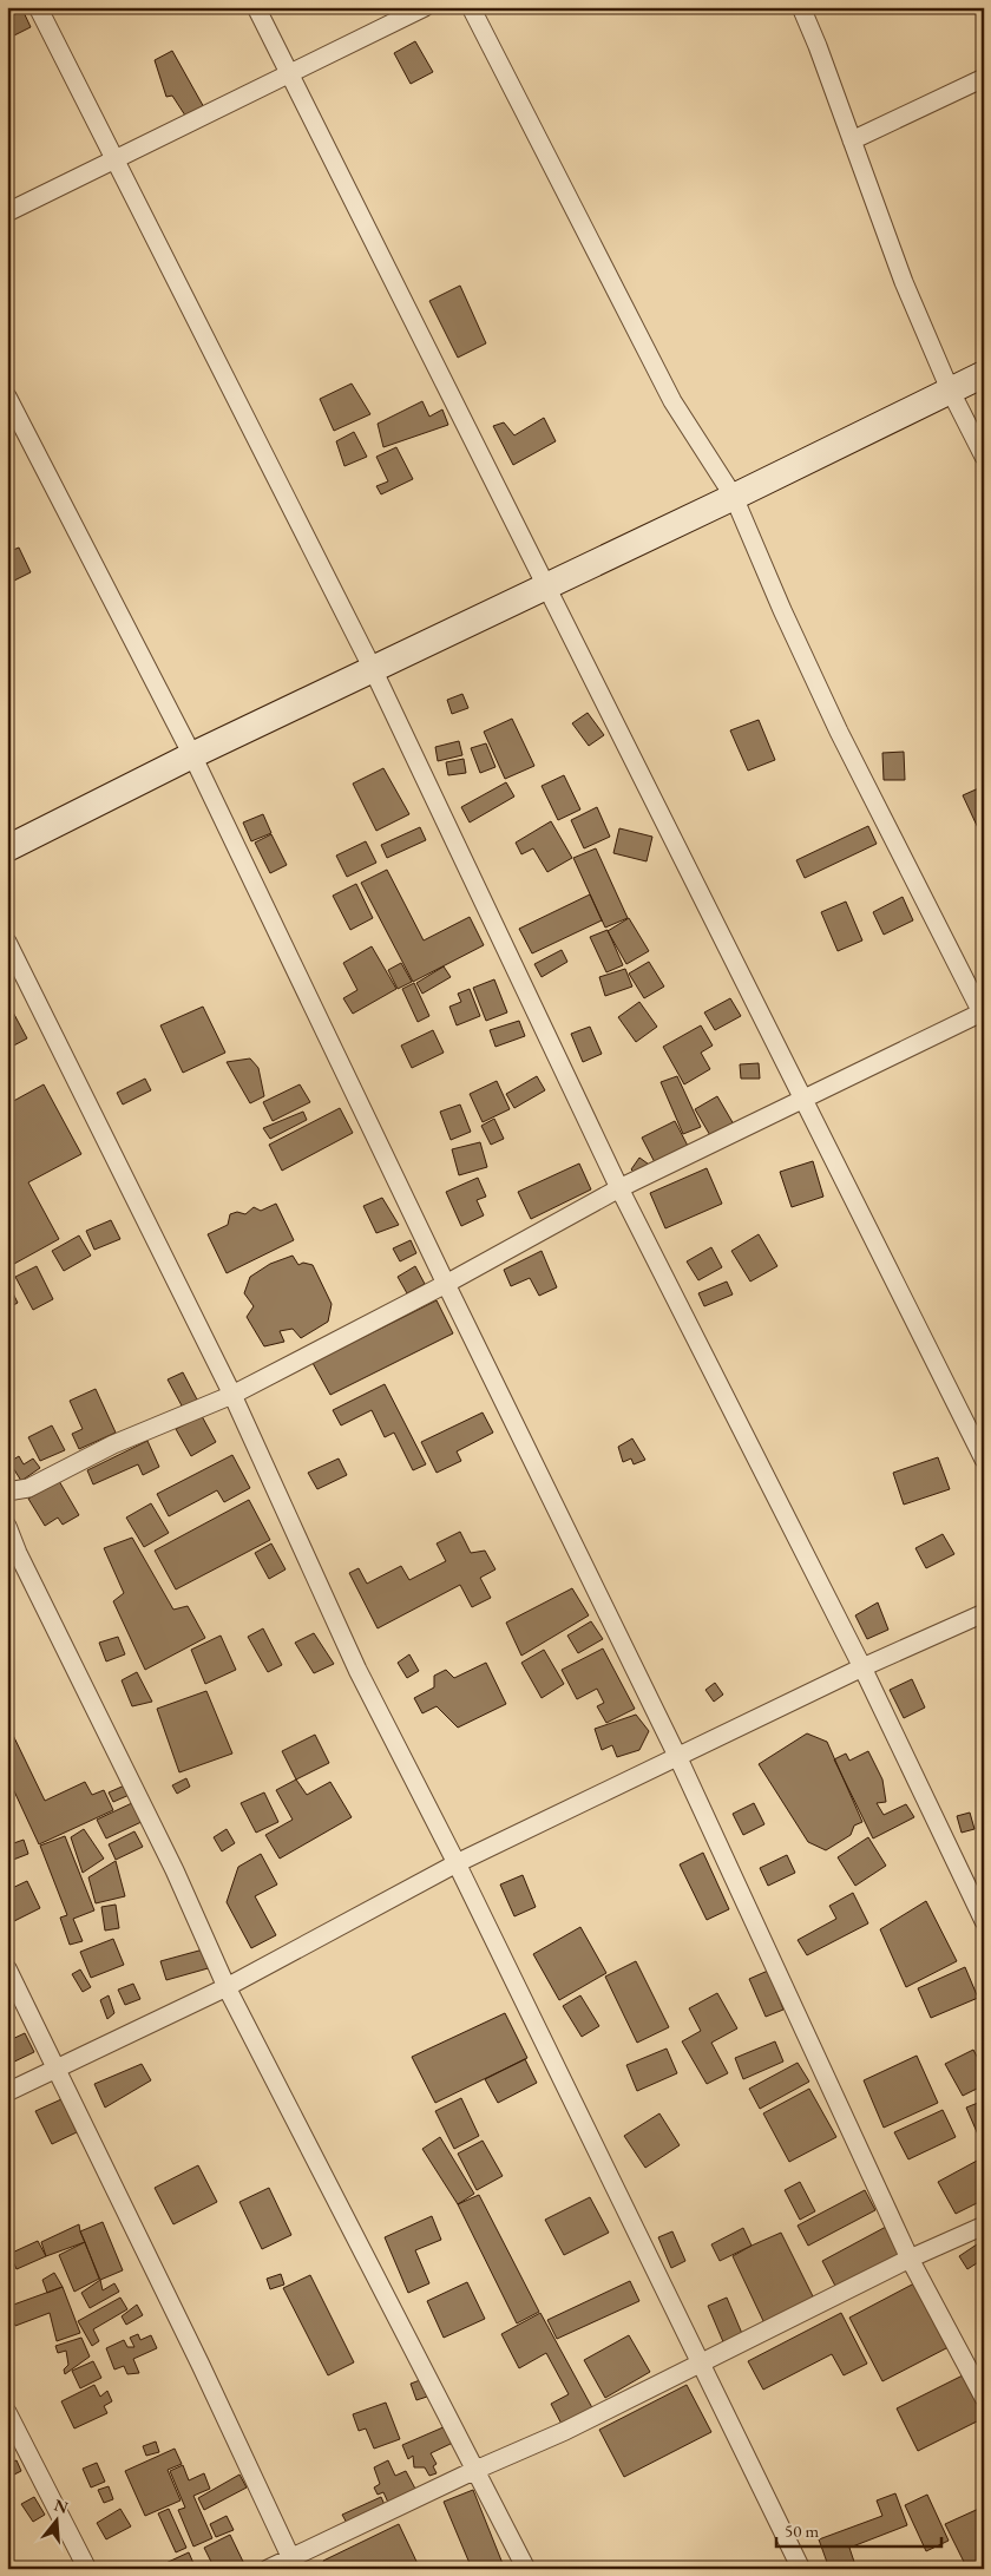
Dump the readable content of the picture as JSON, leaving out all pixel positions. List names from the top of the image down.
{
  "scale_bar": "50 m",
  "north": "top"
}
